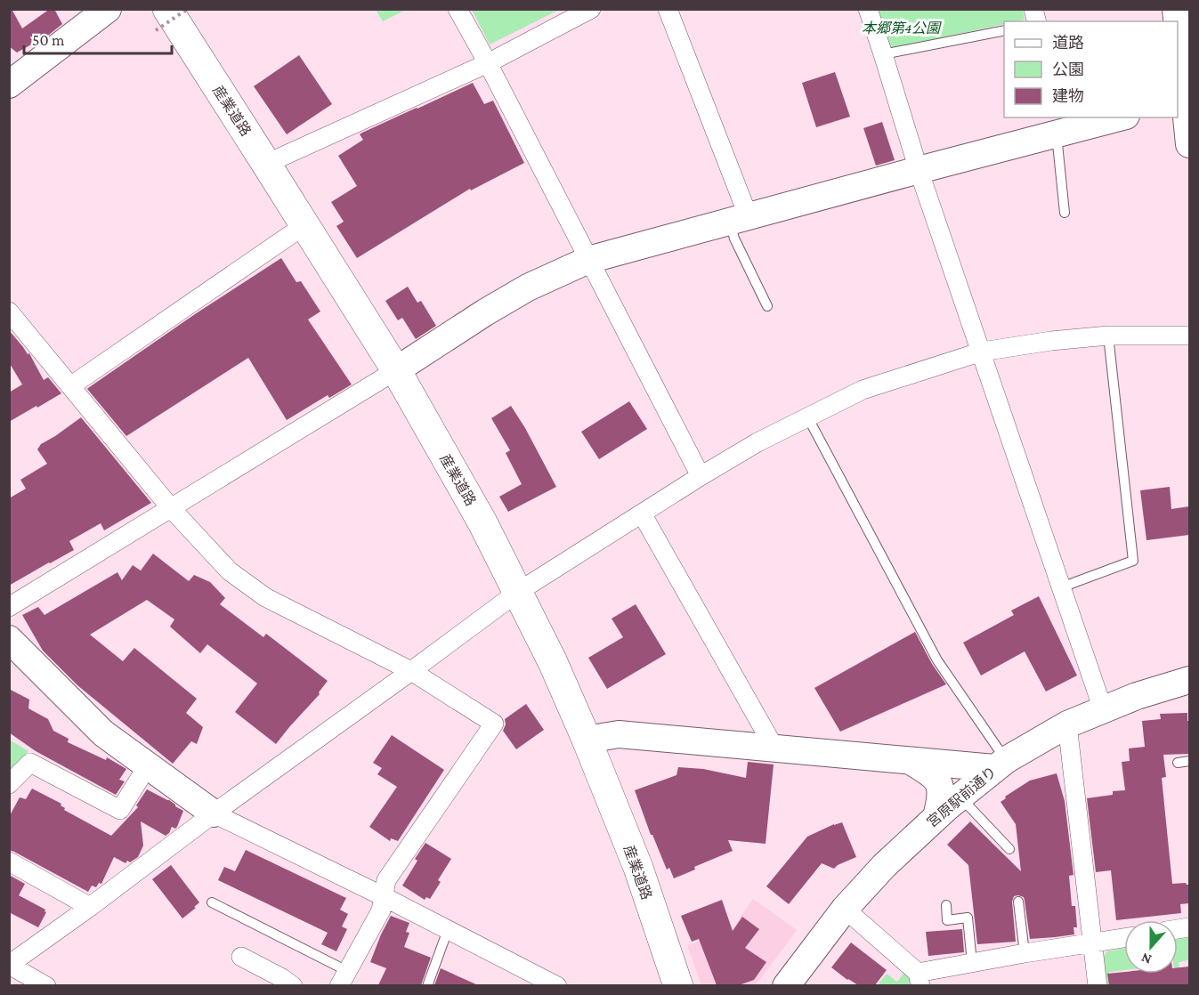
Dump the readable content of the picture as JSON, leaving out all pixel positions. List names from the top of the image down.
{
  "streets": {
    "main road": ["産業道路"],
    "street": ["宮原駅前通り"]
  },
  "parks": ["本郷第4公園"],
  "legend": ["道路", "公園", "建物"],
  "scale_bar": "50 m",
  "north": "bottom"
}
